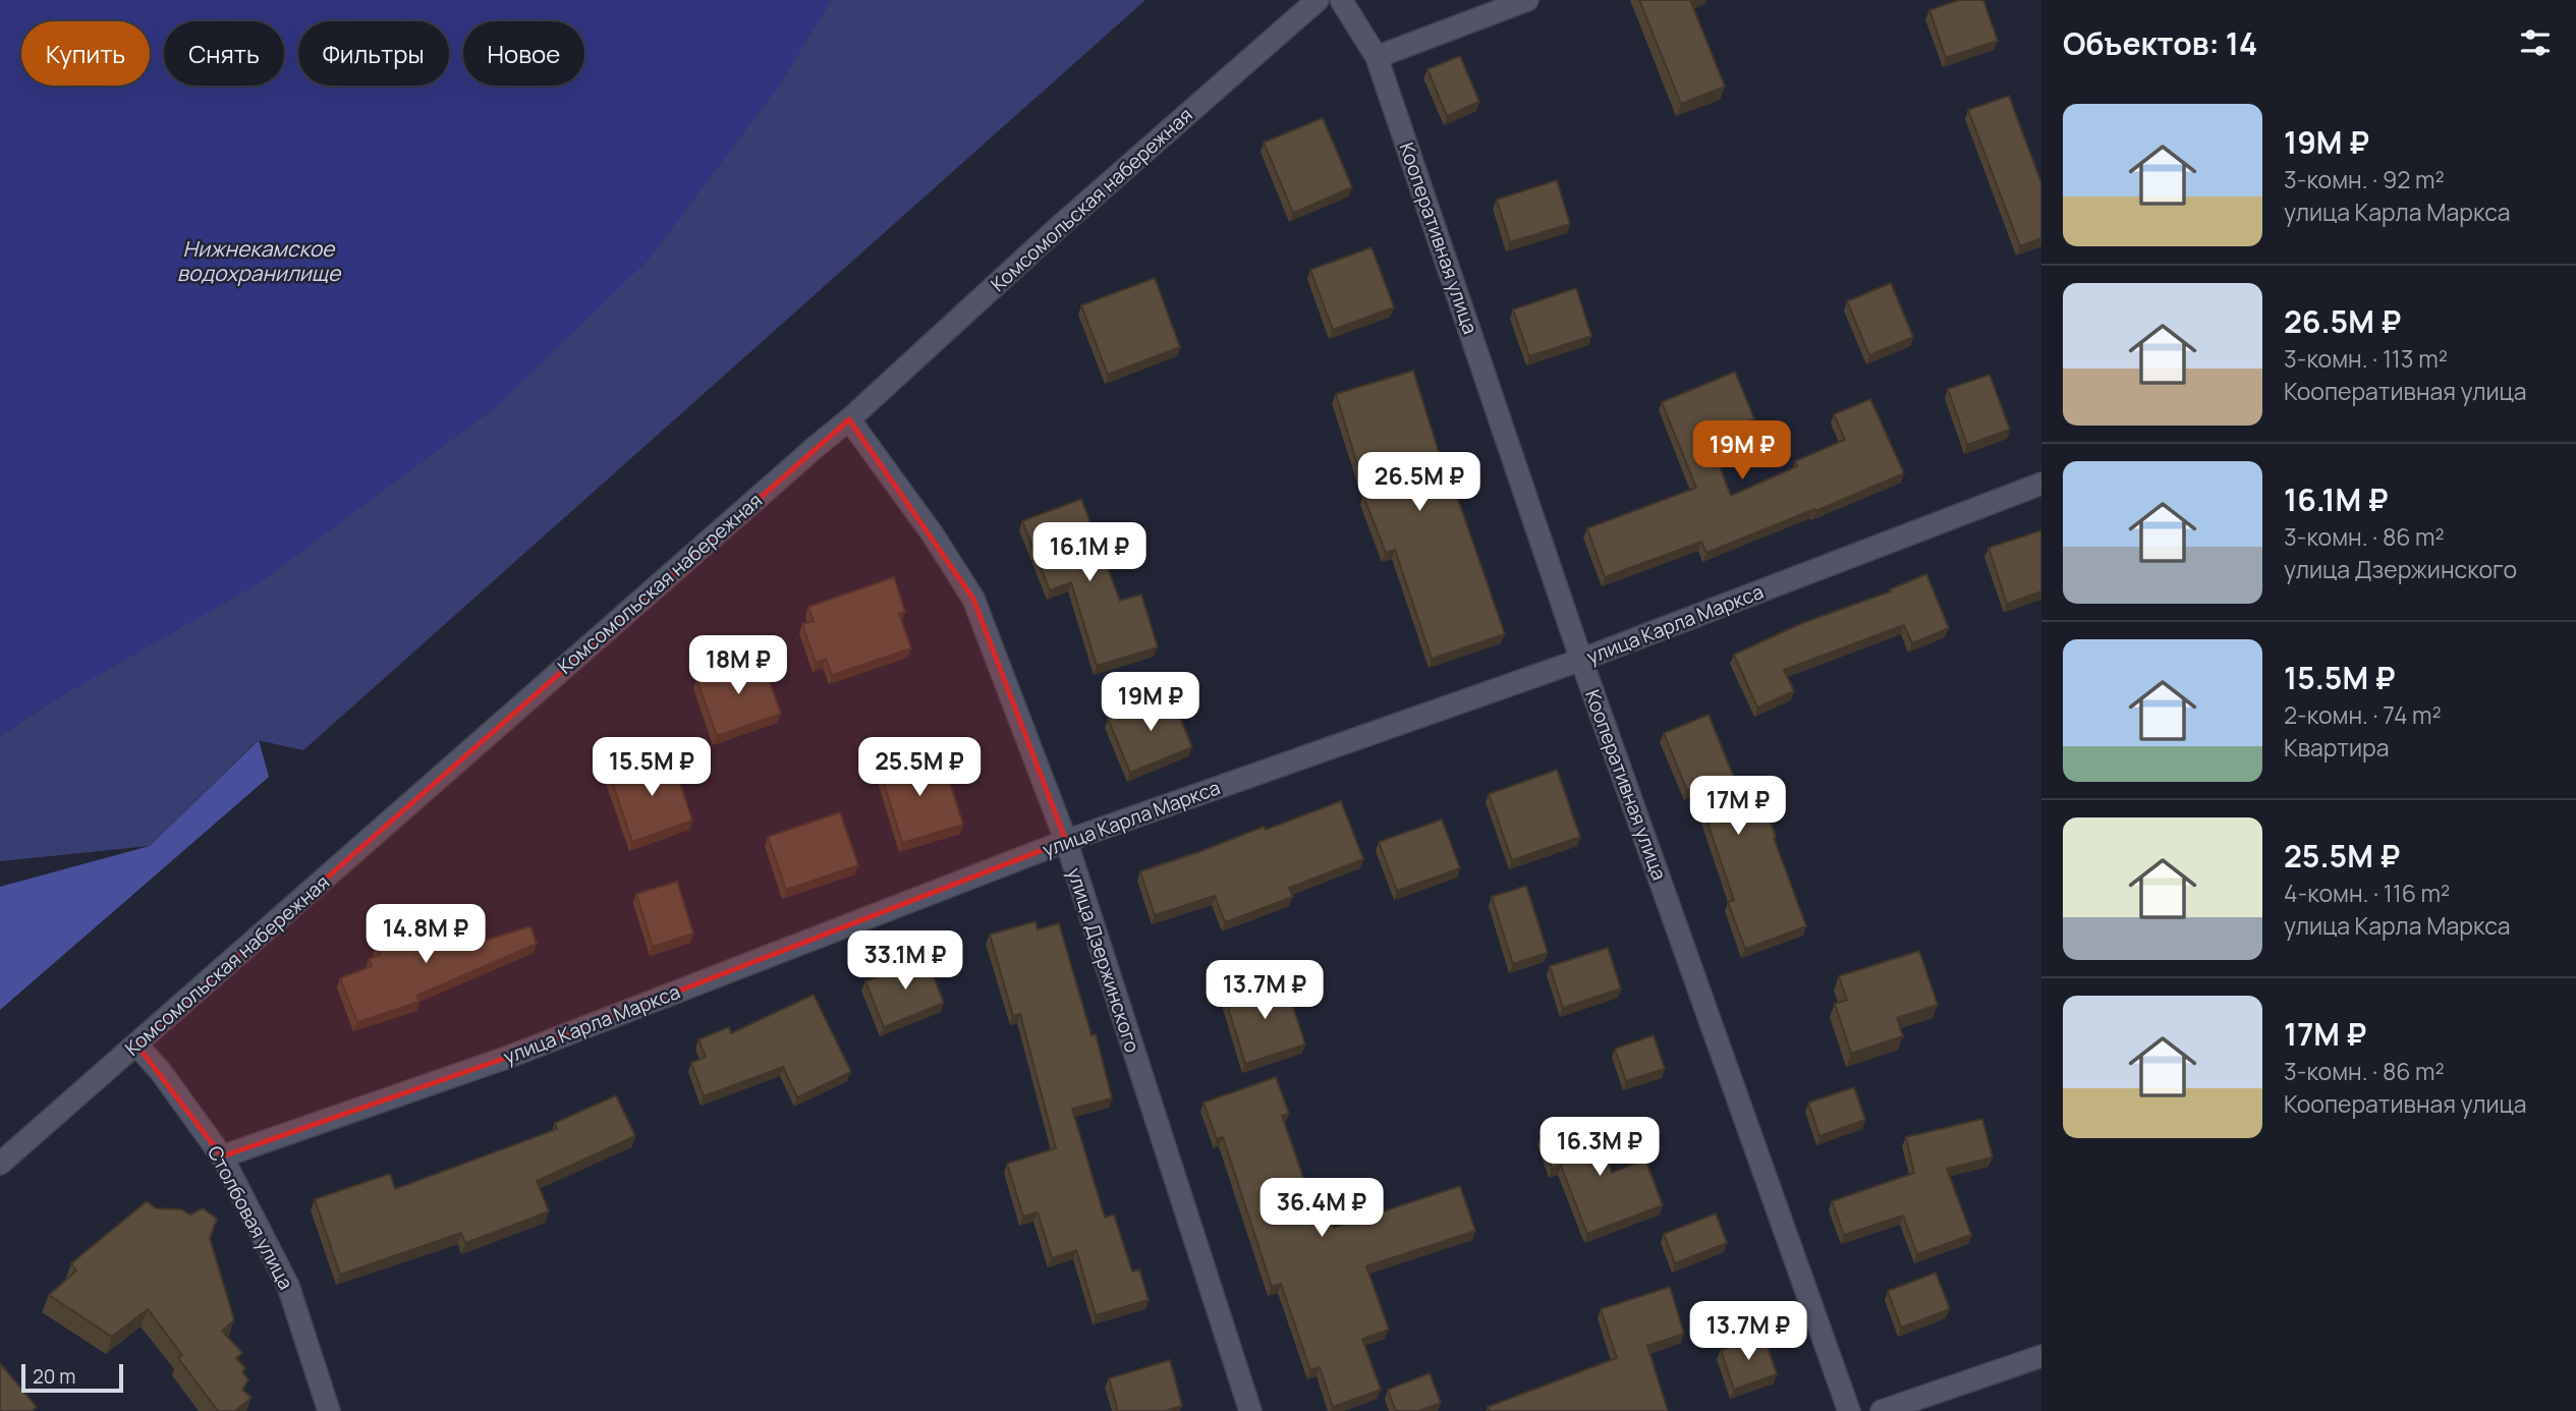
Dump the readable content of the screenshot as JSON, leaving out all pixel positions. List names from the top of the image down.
{
  "streets": {
    "street": [
      "Комсомольская набережная",
      "Кооперативная улица",
      "улица Карла Маркса",
      "улица Дзержинского",
      "Столбовая улица"
    ]
  },
  "crossings": [
    ["Комсомольская набережная", "улица Дзержинского"],
    ["Комсомольская набережная", "Столбовая улица"],
    ["Кооперативная улица", "улица Карла Маркса"],
    ["улица Карла Маркса", "улица Дзержинского"],
    ["улица Карла Маркса", "Столбовая улица"]
  ],
  "water": ["Нижнекамское водохранилище"],
  "scale_bar": "20 m",
  "page": {
    "heading": "Объектов: 14",
    "chip": [
      "Купить",
      "Снять",
      "Фильтры",
      "Новое"
    ],
    "list": [
      {
        "name": "19M ₽",
        "note": "3-комн. · 92 m² · улица Карла Маркса"
      },
      {
        "name": "26.5M ₽",
        "note": "3-комн. · 113 m² · Кооперативная улица"
      },
      {
        "name": "16.1M ₽",
        "note": "3-комн. · 86 m² · улица Дзержинского"
      },
      {
        "name": "15.5M ₽",
        "note": "2-комн. · 74 m² · Квартира"
      },
      {
        "name": "25.5M ₽",
        "note": "4-комн. · 116 m² · улица Карла Маркса"
      },
      {
        "name": "17M ₽",
        "note": "3-комн. · 86 m² · Кооперативная улица"
      }
    ],
    "price": [
      "19M ₽",
      "26.5M ₽",
      "16.1M ₽",
      "18M ₽",
      "19M ₽",
      "15.5M ₽",
      "25.5M ₽",
      "17M ₽",
      "14.8M ₽",
      "33.1M ₽",
      "13.7M ₽",
      "16.3M ₽",
      "36.4M ₽",
      "13.7M ₽"
    ],
    "scale": "20 m"
  }
}
